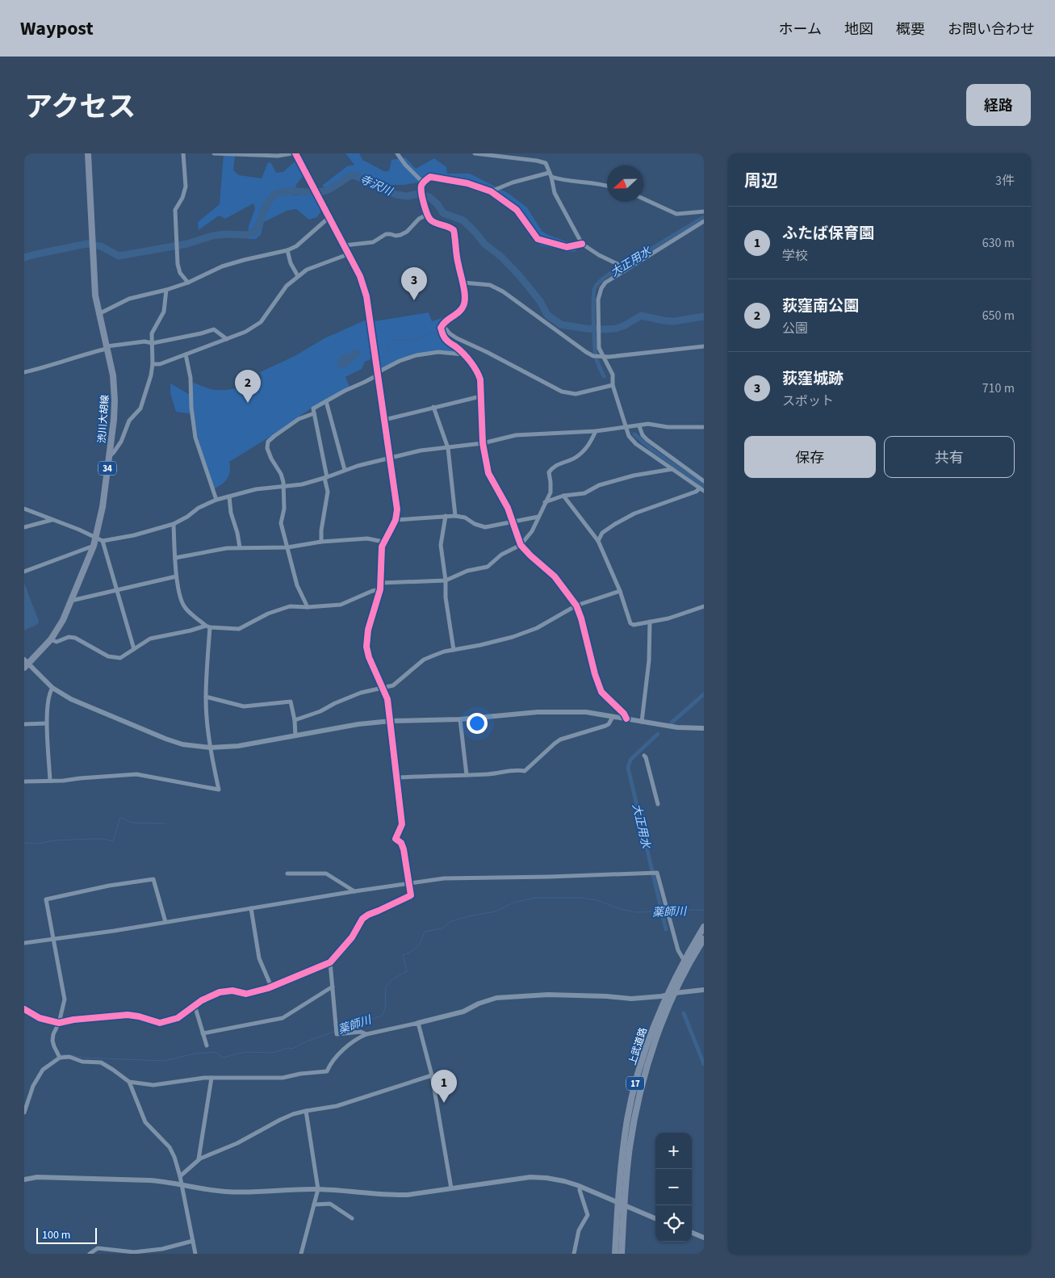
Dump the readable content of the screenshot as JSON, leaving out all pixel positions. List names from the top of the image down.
{
  "streets": {
    "highway": ["上武道路", "17"],
    "main road": ["渋川大胡線", "34"]
  },
  "water": ["寺沢川", "大正用水", "薬師川"],
  "scale_bar": "100 m",
  "north": "left",
  "page": {
    "header": "Waypost",
    "nav": [
      "ホーム",
      "地図",
      "概要",
      "お問い合わせ"
    ],
    "title": "アクセス",
    "buttons": [
      "経路",
      ["保存", "共有"]
    ],
    "heading": ["周辺", "3件"],
    "list": [
      {
        "mark": "1",
        "name": "ふたば保育園",
        "note": "学校",
        "value": "630 m"
      },
      {
        "mark": "2",
        "name": "荻窪南公園",
        "note": "公園",
        "value": "650 m"
      },
      {
        "mark": "3",
        "name": "荻窪城跡",
        "note": "スポット",
        "value": "710 m"
      }
    ],
    "pins": ["3", "2", "1"],
    "map_buttons": ["+", "−"],
    "scale": "100 m"
  }
}
